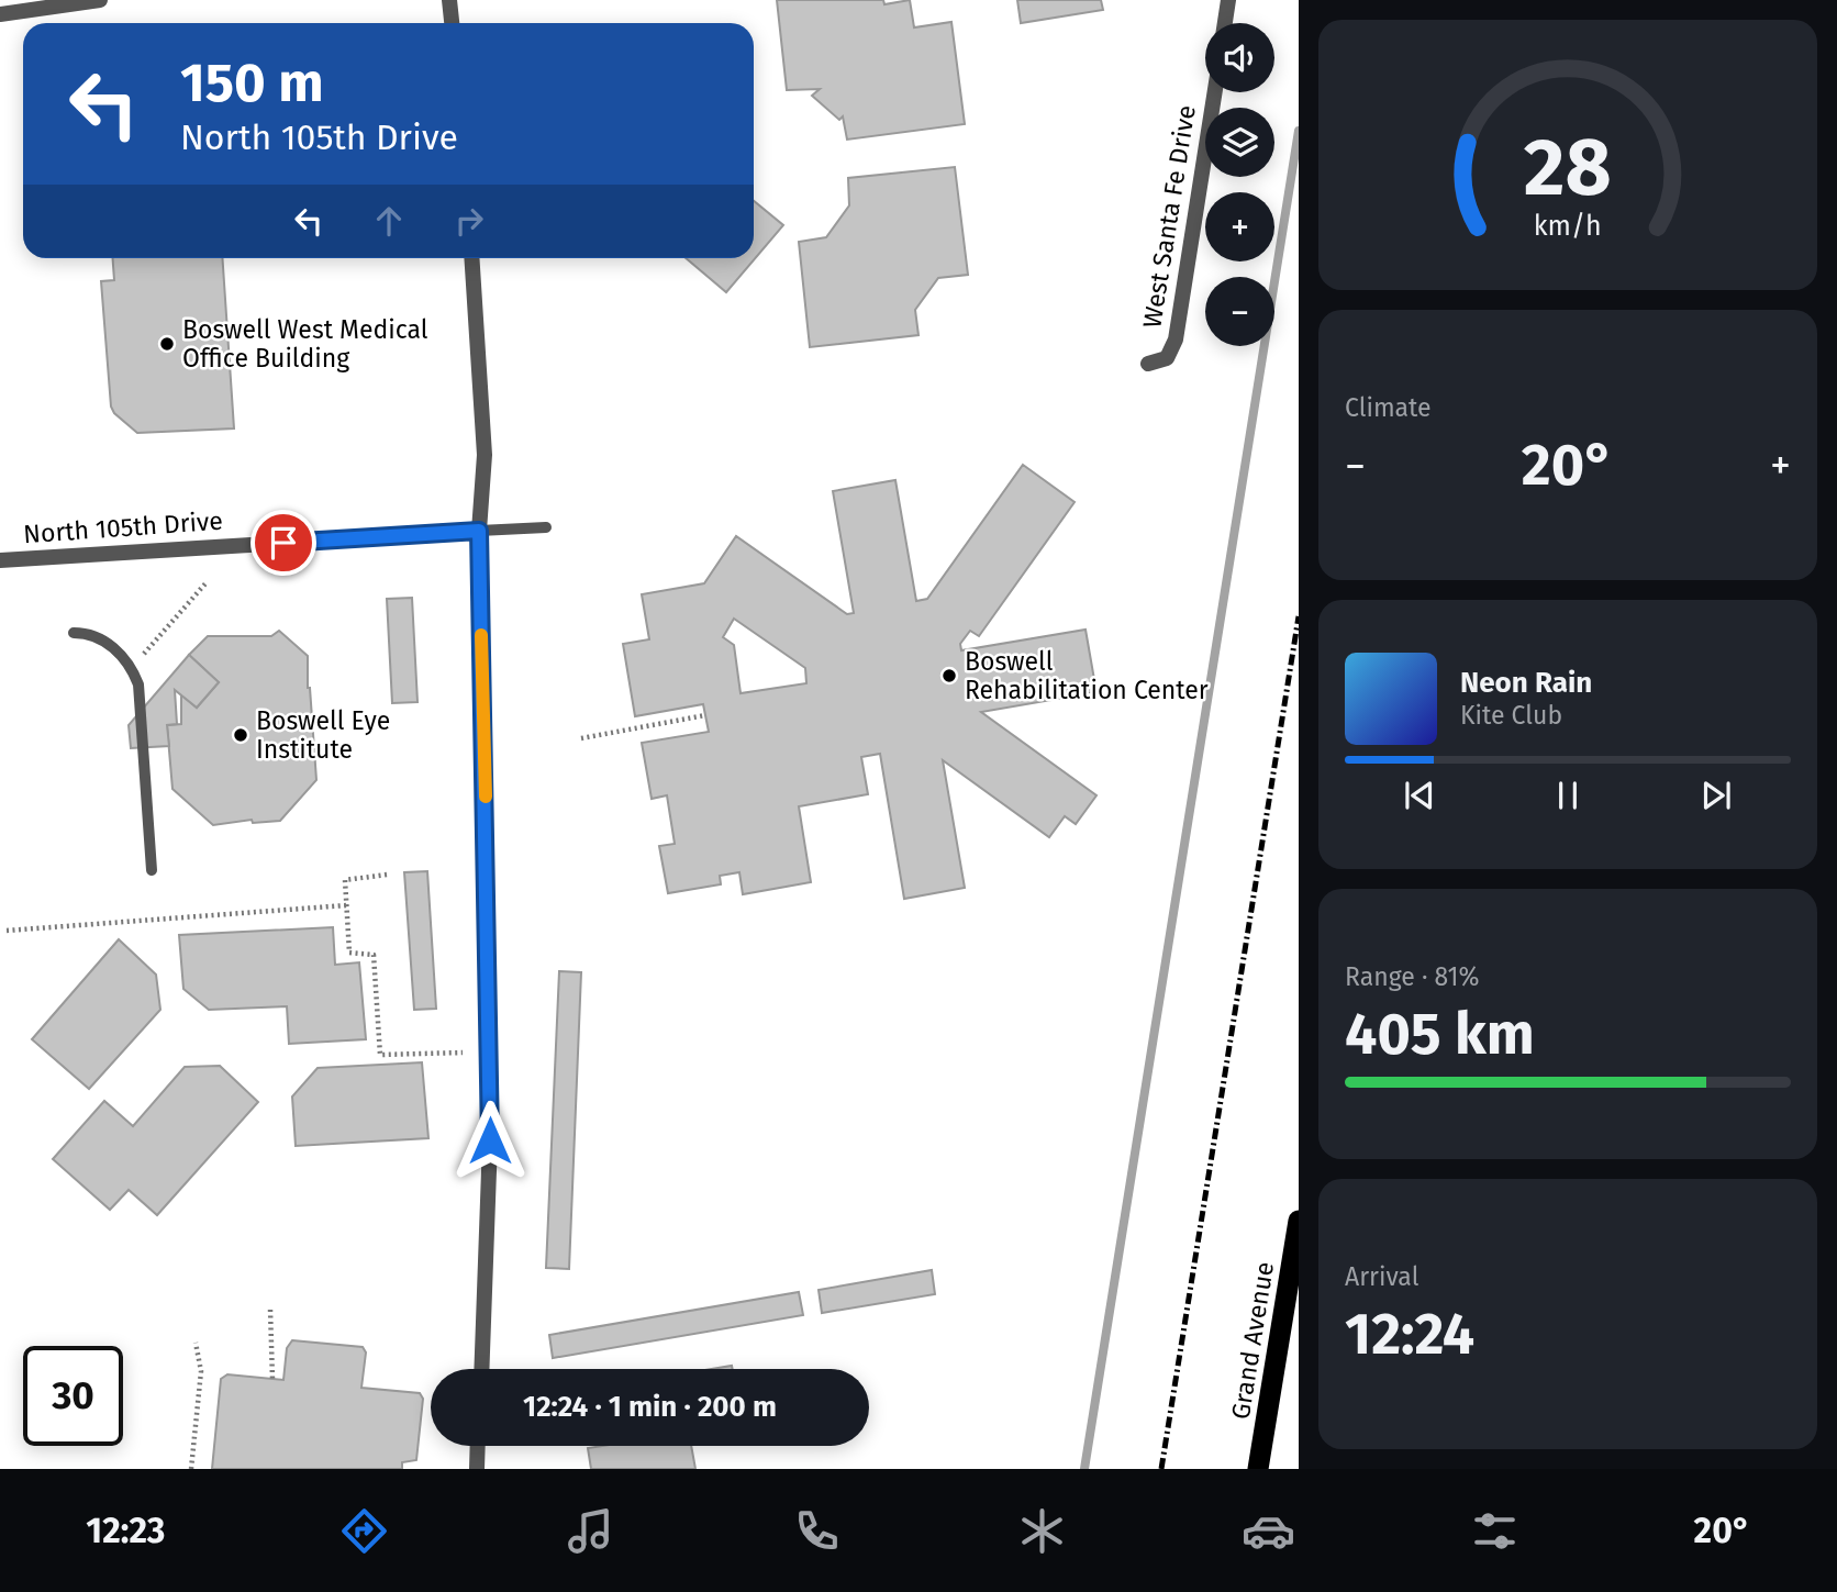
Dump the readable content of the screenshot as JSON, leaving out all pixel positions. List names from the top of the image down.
{
  "streets": {
    "highway": ["Grand Avenue"],
    "street": ["West Santa Fe Drive", "North 105th Drive"]
  },
  "places": ["Boswell West Medical Office Building", "Boswell Rehabilitation Center", "Boswell Eye Institute"],
  "page": {
    "map_buttons": ["+", "−"],
    "turn": ["150 m", "North 105th Drive"],
    "tile": [
      "Climate",
      ["Range · 81%", "405 km"],
      ["Arrival", "12:24"]
    ],
    "heat": ["−", "20°", "+"],
    "song": ["Neon Rain", "Kite Club"],
    "limit": "30",
    "trip": "12:24 · 1 min · 200 m",
    "tabs": ["12:23", "20°"],
    "gauge": ["28", "km/h"]
  }
}
